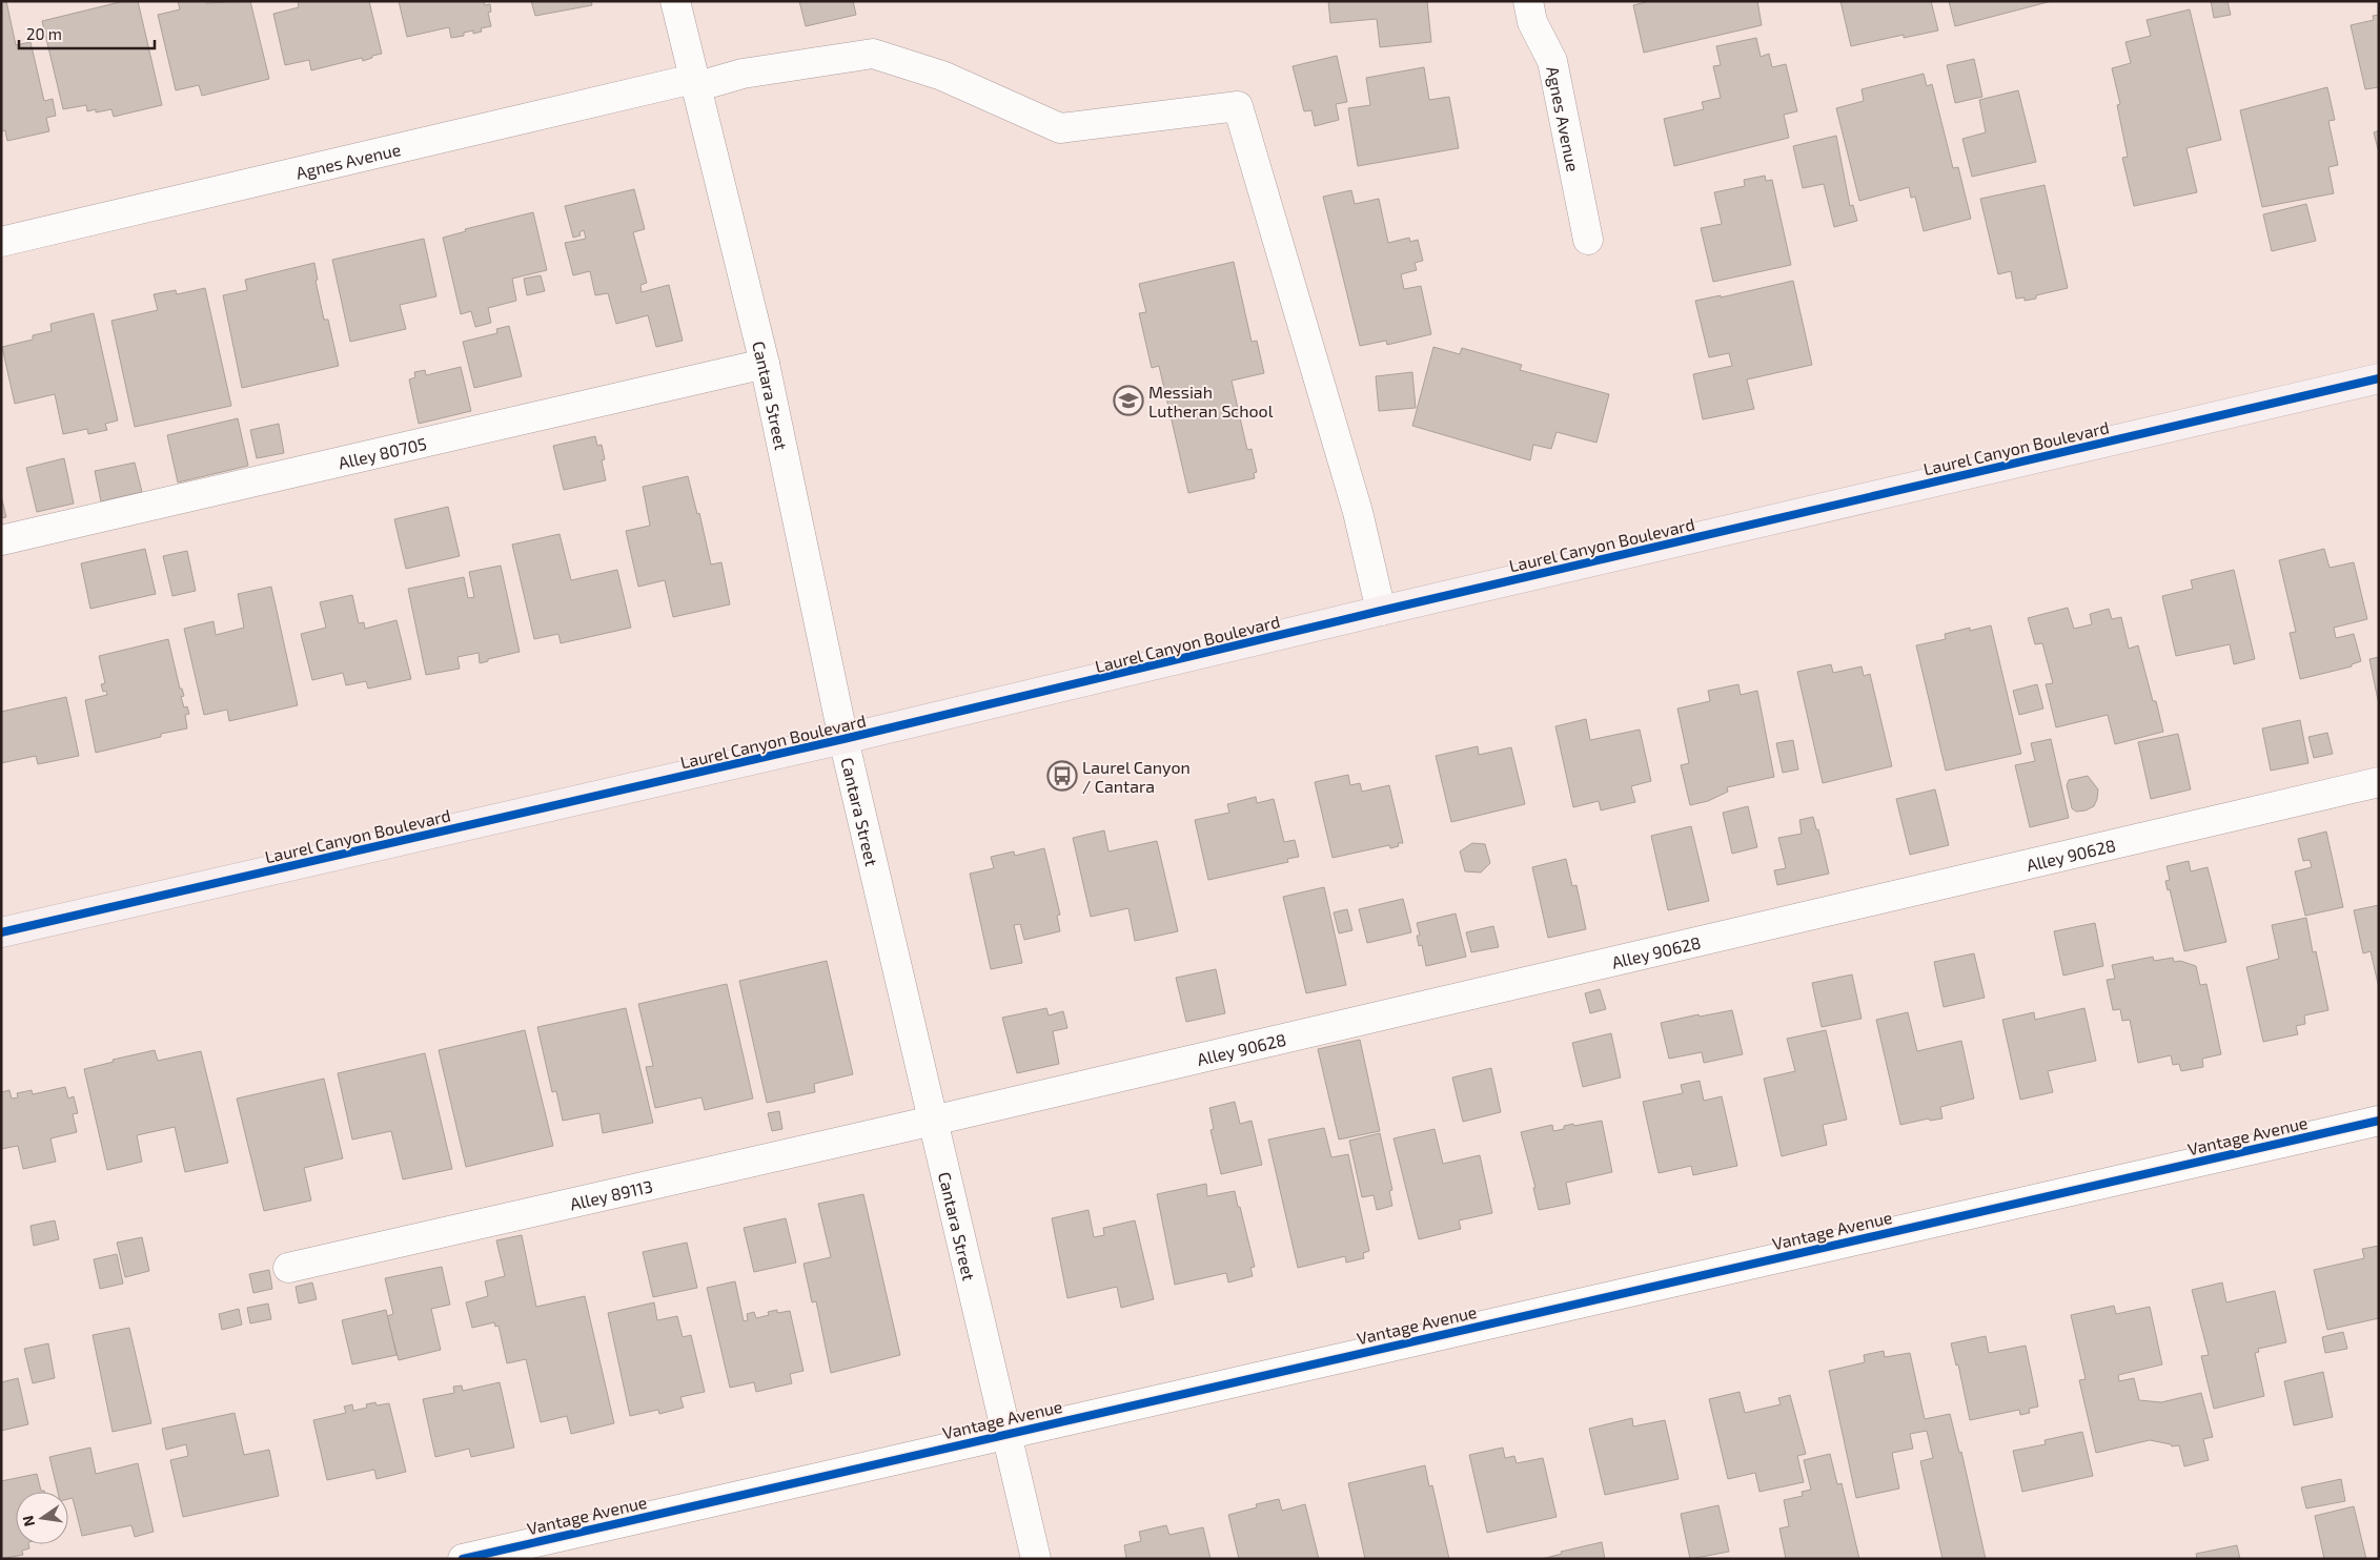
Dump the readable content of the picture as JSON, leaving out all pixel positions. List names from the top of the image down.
{
  "streets": {
    "main road": ["Laurel Canyon Boulevard"],
    "street": [
      "Agnes Avenue",
      "Cantara Street",
      "Alley 80705",
      "Alley 90628",
      "Vantage Avenue",
      "Alley 89113"
    ]
  },
  "crossings": [
    ["Agnes Avenue", "Cantara Street"],
    ["Agnes Avenue", "Laurel Canyon Boulevard"],
    ["Cantara Street", "Laurel Canyon Boulevard"],
    ["Cantara Street", "Alley 80705"],
    ["Cantara Street", "Alley 90628"],
    ["Cantara Street", "Vantage Avenue"],
    ["Cantara Street", "Alley 89113"],
    ["Alley 90628", "Alley 89113"]
  ],
  "places": {
    "school or university": ["Messiah Lutheran School"],
    "bus stop": ["Laurel Canyon / Cantara"]
  },
  "scale_bar": "20 m",
  "north": "left"
}
